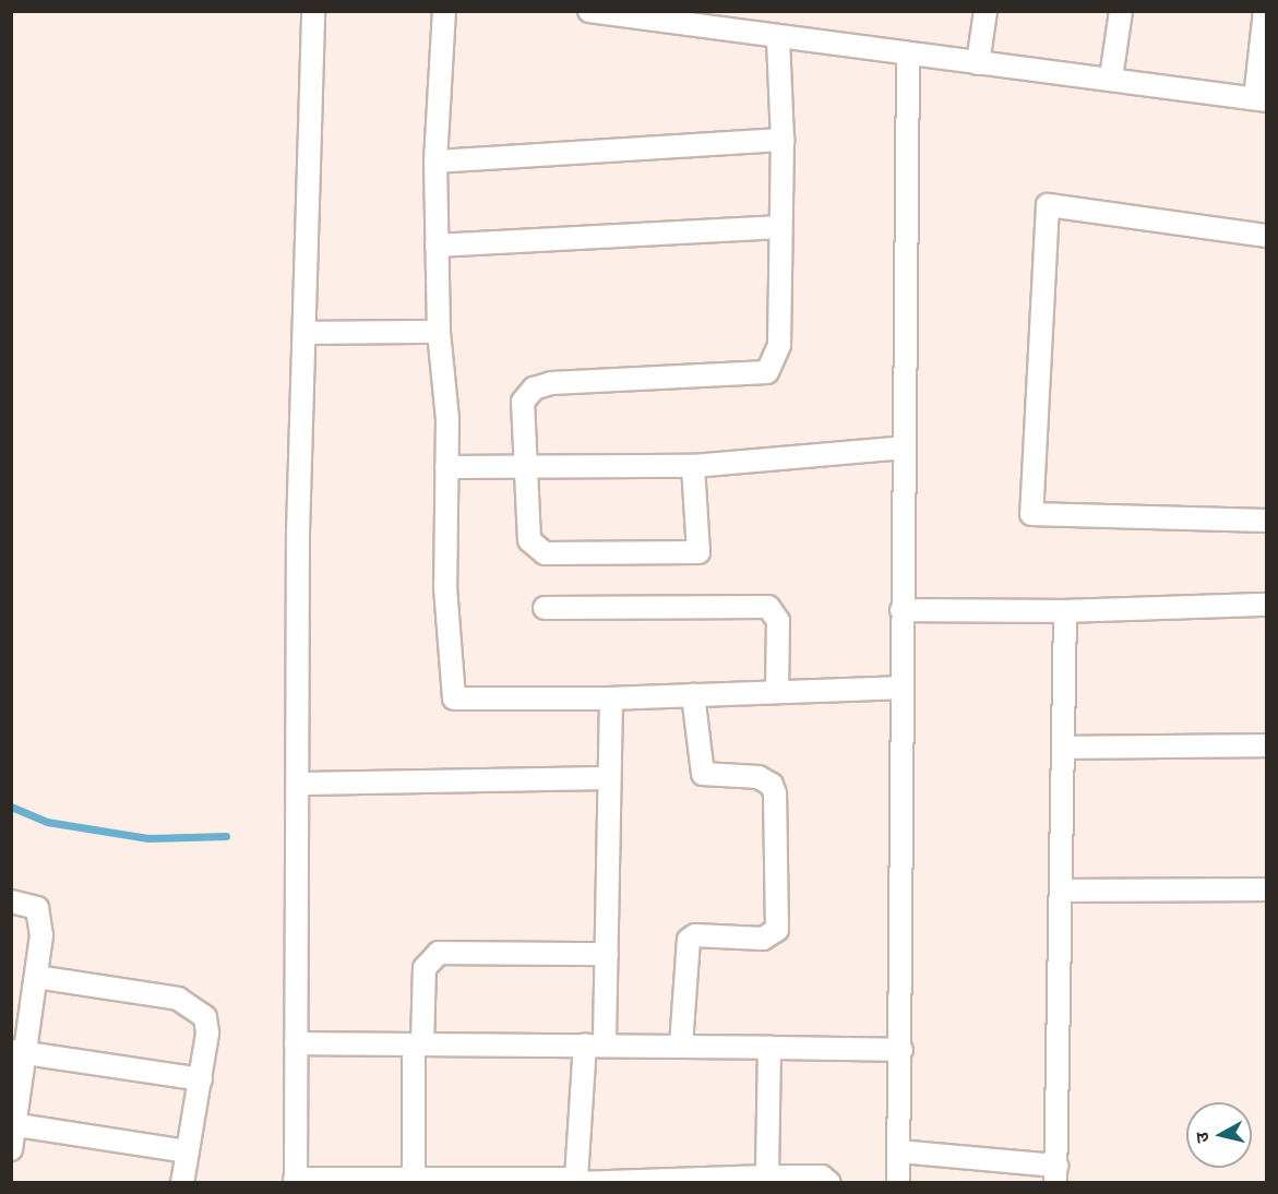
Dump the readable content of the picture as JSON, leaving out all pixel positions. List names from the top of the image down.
{
  "north": "left"
}
